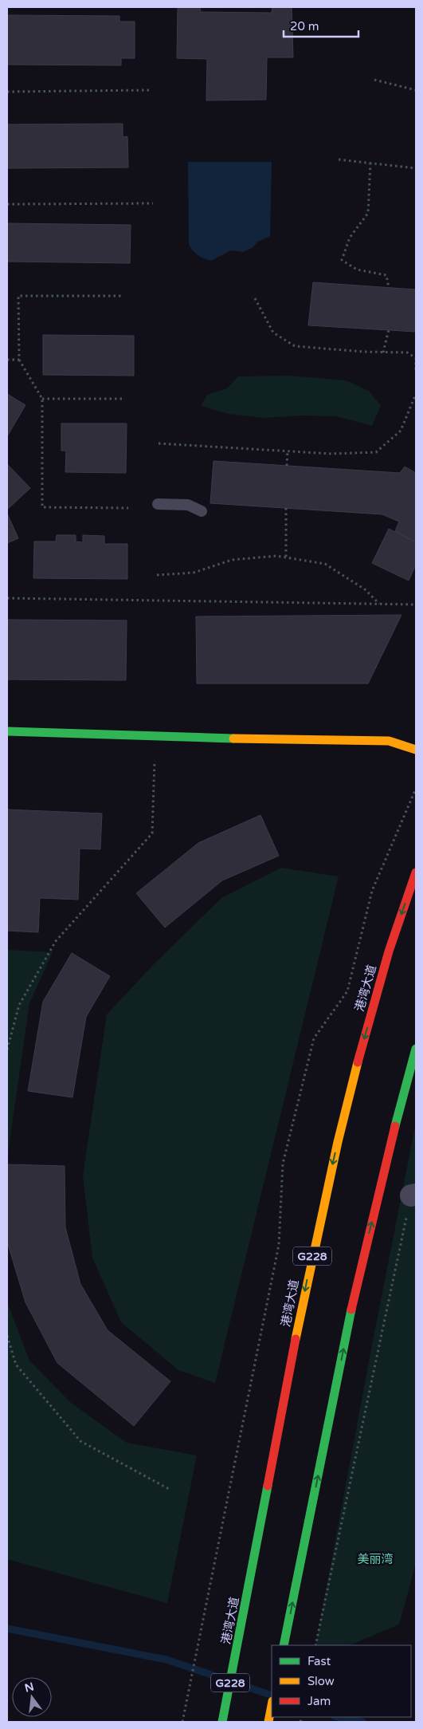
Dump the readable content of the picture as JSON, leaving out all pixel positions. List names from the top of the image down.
{
  "streets": {
    "main road": ["港湾大道", "G228"]
  },
  "parks": ["美丽湾"],
  "legend": ["Fast", "Slow", "Jam"],
  "scale_bar": "20 m",
  "north": "top"
}
